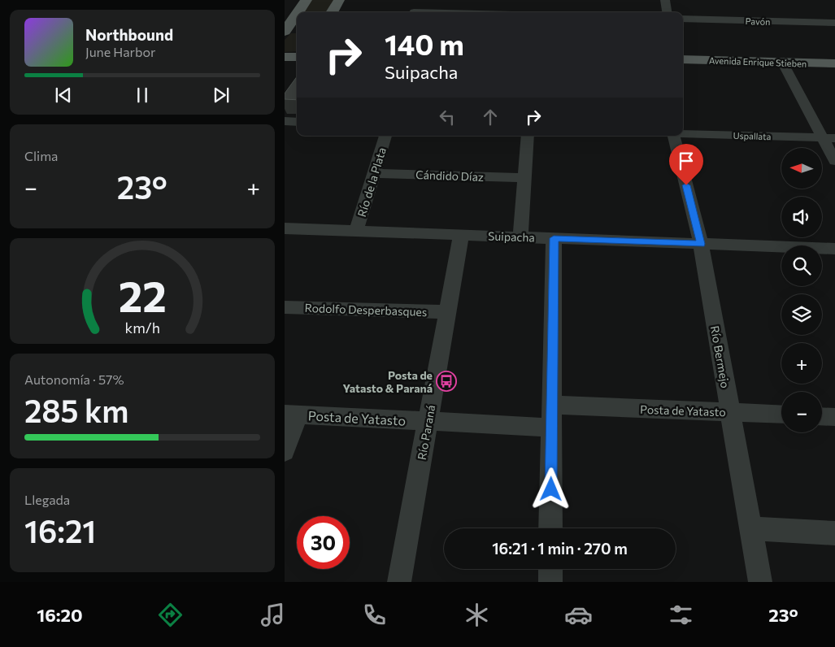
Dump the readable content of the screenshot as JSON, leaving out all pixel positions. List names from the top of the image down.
{
  "streets": {
    "main road": ["Avenida Enrique Stieben"],
    "street": [
      "Pavón",
      "Uspallata",
      "Cándido Díaz",
      "Río de la Plata",
      "Suipacha",
      "Rodolfo Desperbasques",
      "Río Bermejo",
      "Posta de Yatasto",
      "Río Paraná"
    ]
  },
  "crossings": [
    ["Cándido Díaz", "Río de la Plata"],
    ["Río de la Plata", "Suipacha"],
    ["Suipacha", "Río Bermejo"],
    ["Suipacha", "Río Paraná"],
    ["Rodolfo Desperbasques", "Río Paraná"],
    ["Río Bermejo", "Posta de Yatasto"],
    ["Posta de Yatasto", "Río Paraná"]
  ],
  "places": {
    "bus stop": ["Posta de Yatasto & Paraná"]
  },
  "north": "left",
  "page": {
    "turn": ["140 m", "Suipacha"],
    "song": ["Northbound", "June Harbor"],
    "tile": [
      "Clima",
      ["Autonomía · 57%", "285 km"],
      ["Llegada", "16:21"]
    ],
    "map_buttons": ["+", "−"],
    "heat": ["−", "23°", "+"],
    "limit": "30",
    "trip": "16:21 · 1 min · 270 m",
    "tabs": ["16:20", "23°"],
    "gauge": ["22", "km/h"]
  }
}
